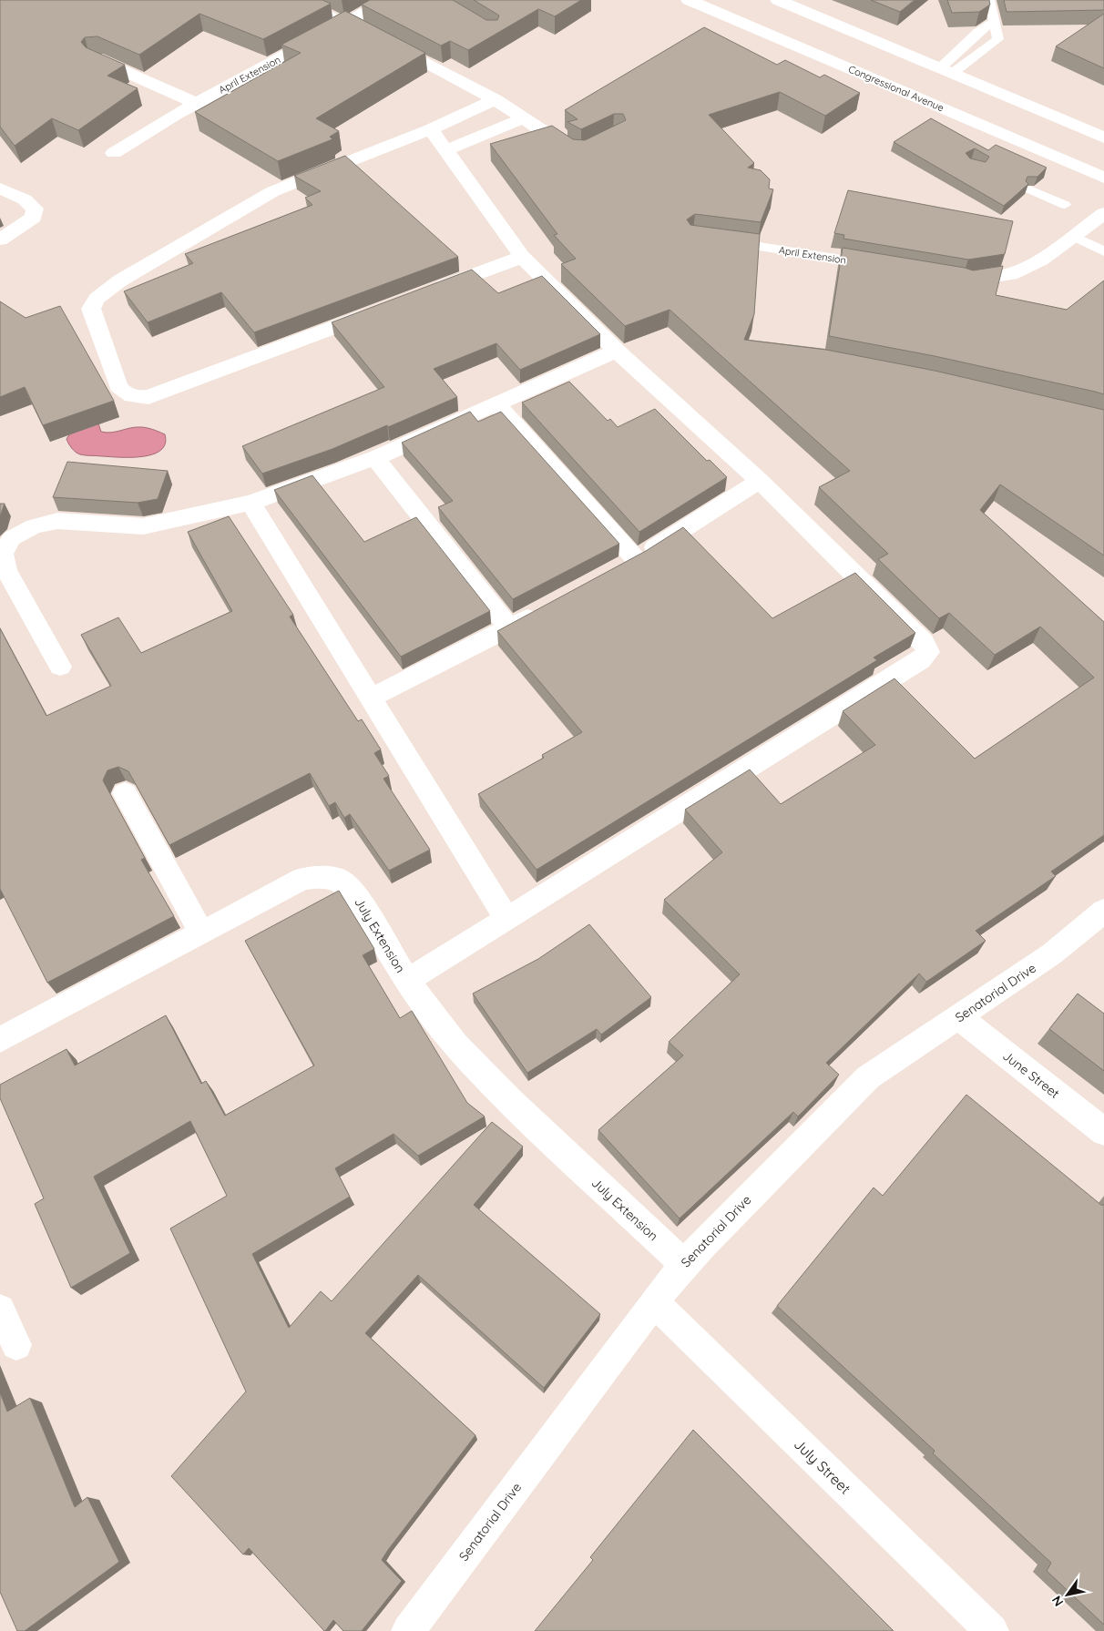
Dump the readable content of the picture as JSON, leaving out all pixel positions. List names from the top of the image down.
{
  "streets": {
    "street": [
      "April Extension",
      "Congressional Avenue",
      "July Extension",
      "Senatorial Drive",
      "June Street",
      "July Street"
    ]
  },
  "crossings": [
    ["July Extension", "Senatorial Drive"],
    ["Senatorial Drive", "June Street"],
    ["Senatorial Drive", "July Street"]
  ],
  "north": "bottom left"
}
